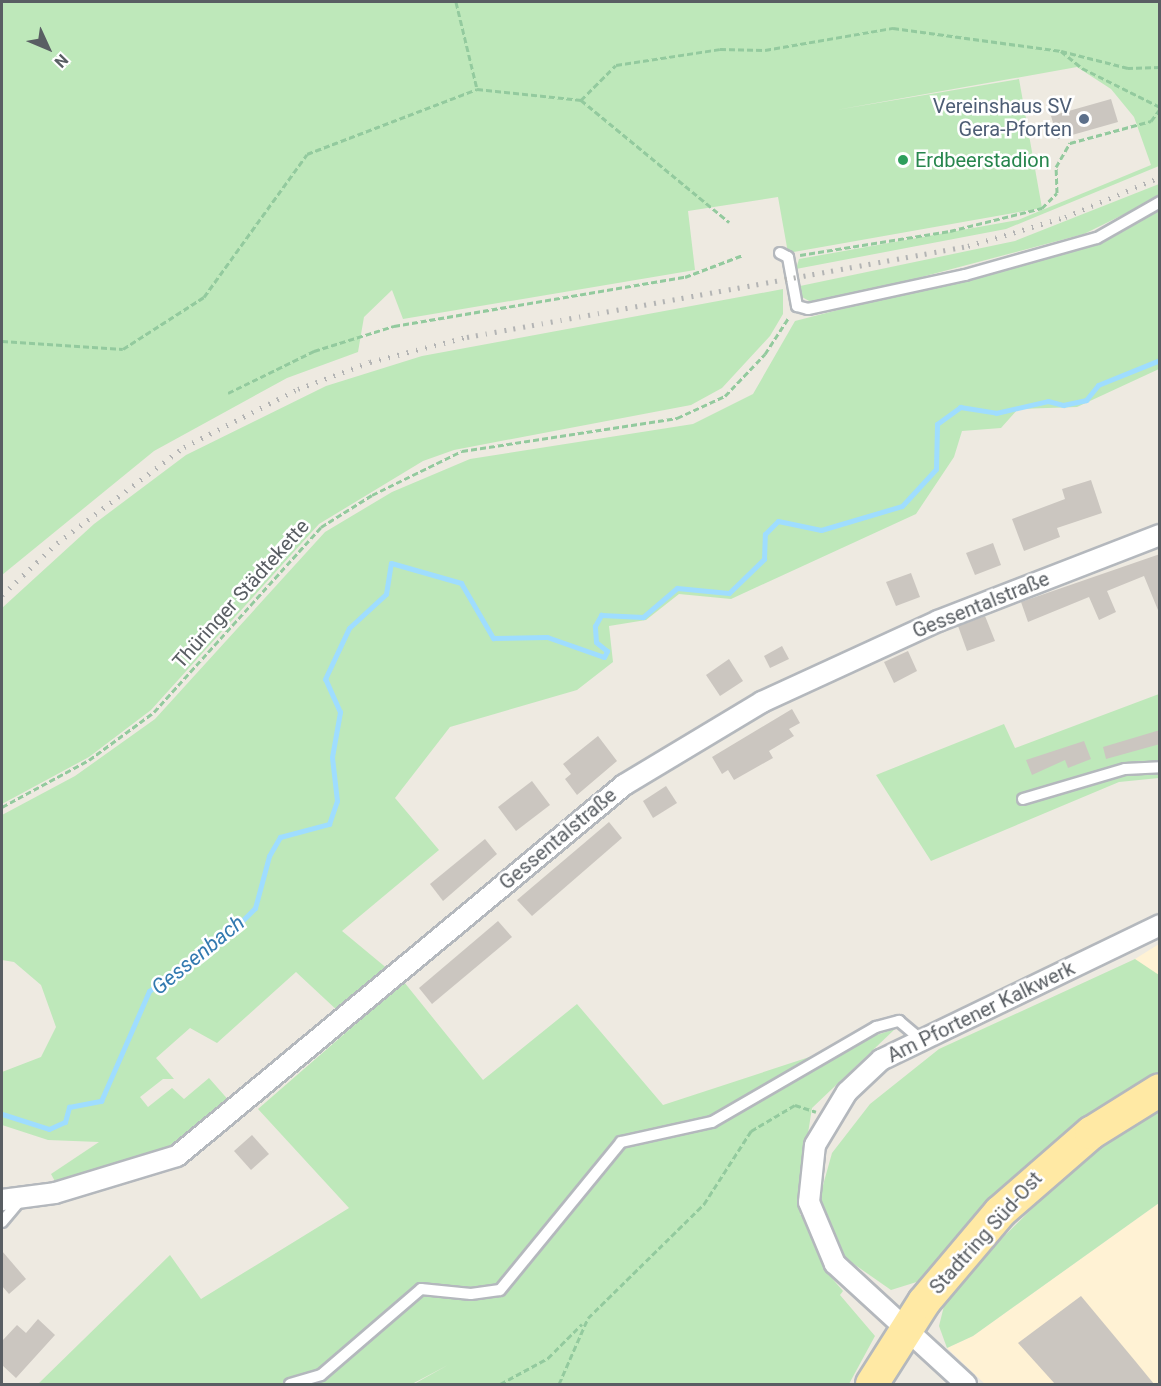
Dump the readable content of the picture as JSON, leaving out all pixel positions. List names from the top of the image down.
{
  "streets": {
    "main road": ["Stadtring Süd-Ost"],
    "street": ["Gessentalstraße", "Am Pfortener Kalkwerk"],
    "path": ["Thüringer Städtekette"]
  },
  "crossings": [
    ["Am Pfortener Kalkwerk", "Stadtring Süd-Ost"]
  ],
  "water": ["Gessenbach"],
  "places": ["Vereinshaus SV Gera-Pforten", "Erdbeerstadion"],
  "north": "bottom right"
}
